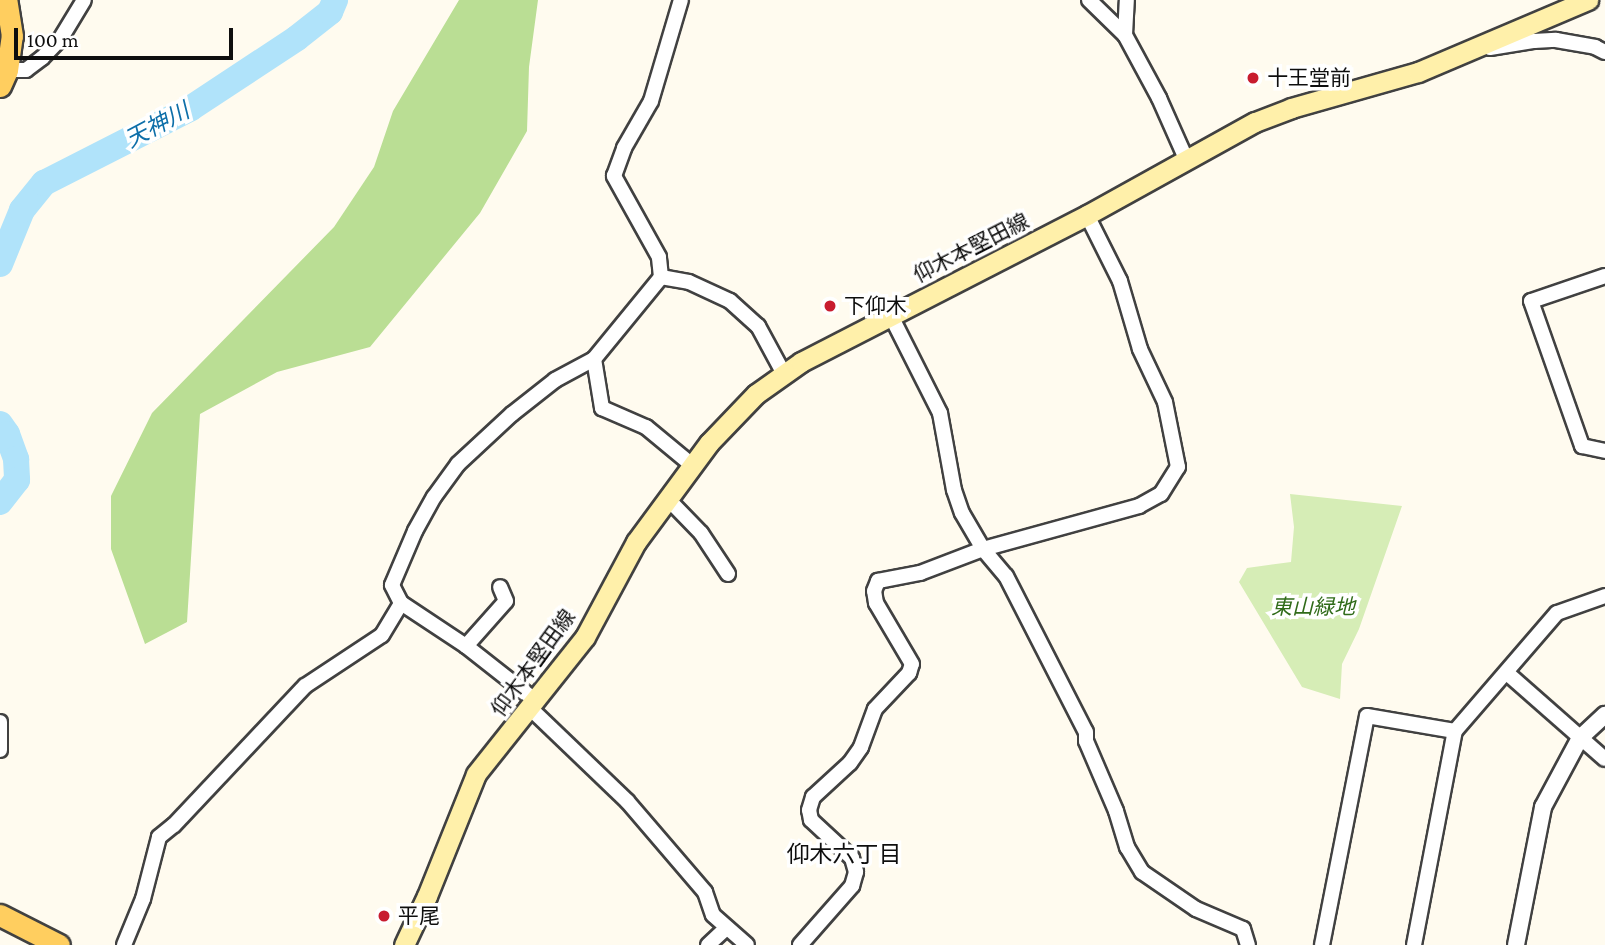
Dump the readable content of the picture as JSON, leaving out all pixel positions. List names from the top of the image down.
{
  "streets": {
    "main road": ["仰木本堅田線"]
  },
  "districts": ["仰木六丁目"],
  "water": ["天神川"],
  "parks": ["東山緑地"],
  "places": ["十王堂前", "下仰木", "平尾"],
  "scale_bar": "100 m"
}
